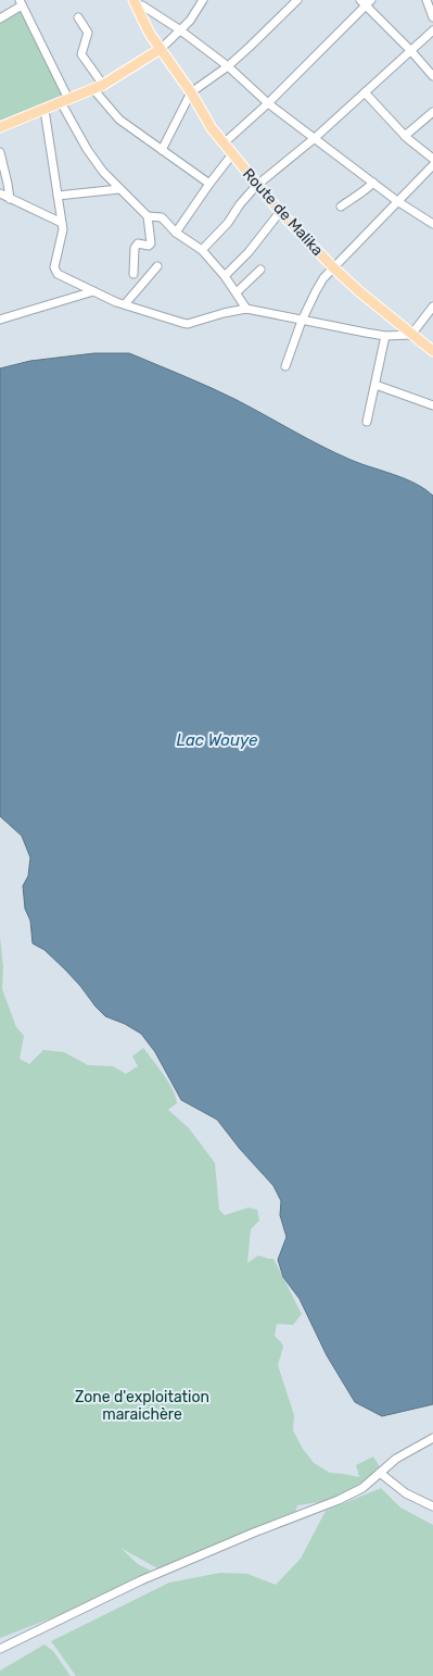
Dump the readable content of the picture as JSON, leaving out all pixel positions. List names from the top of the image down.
{
  "streets": {
    "main road": ["Route de Malika"]
  },
  "water": ["Lac Wouye"],
  "parks": ["Zone d'exploitation maraichère"]
}
